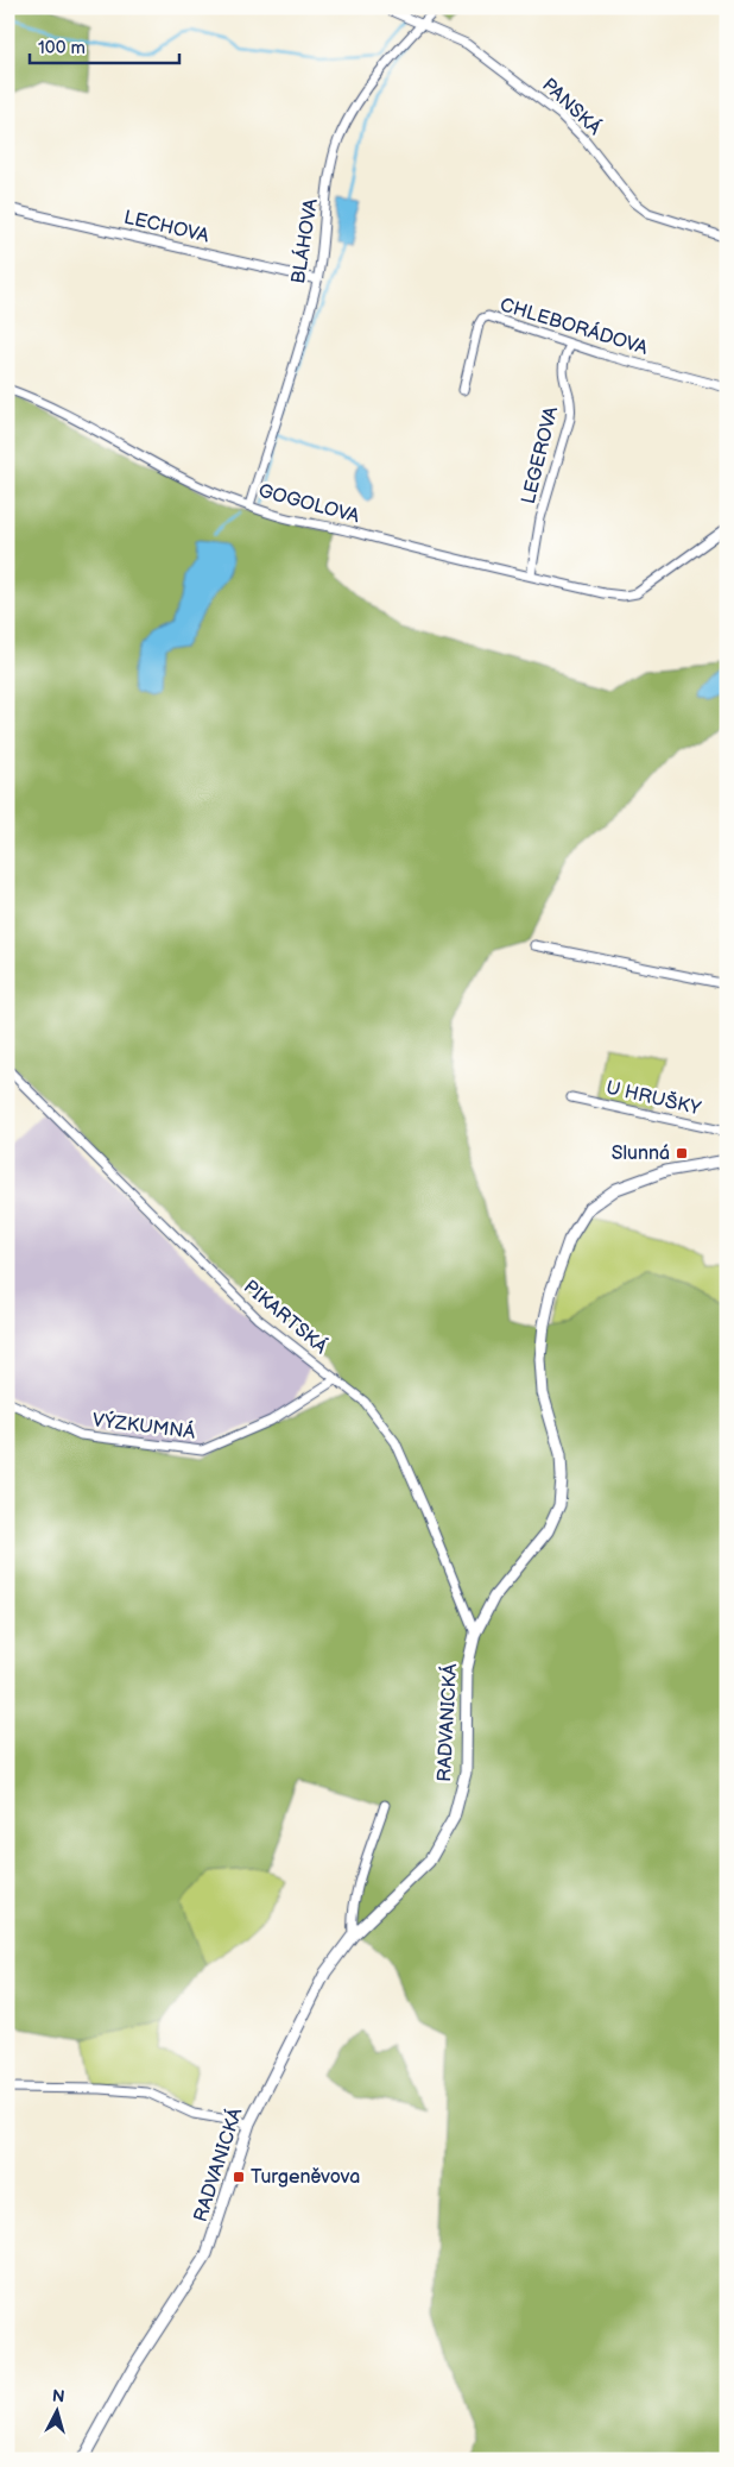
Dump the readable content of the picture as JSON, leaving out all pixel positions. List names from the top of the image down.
{
  "streets": {
    "street": [
      "PANSKÁ",
      "LECHOVA",
      "BLÁHOVA",
      "CHLEBORÁDOVA",
      "LEGEROVA",
      "GOGOLOVA",
      "U HRUŠKY",
      "PIKARTSKÁ",
      "VÝZKUMNÁ",
      "RADVANICKÁ"
    ]
  },
  "crossings": [
    ["PANSKÁ", "BLÁHOVA"],
    ["LECHOVA", "BLÁHOVA"],
    ["BLÁHOVA", "GOGOLOVA"],
    ["CHLEBORÁDOVA", "LEGEROVA"],
    ["LEGEROVA", "GOGOLOVA"],
    ["PIKARTSKÁ", "VÝZKUMNÁ"],
    ["PIKARTSKÁ", "RADVANICKÁ"]
  ],
  "places": {
    "transit": ["Slunná", "Turgeněvova"]
  },
  "scale_bar": "100 m",
  "north": "top"
}
